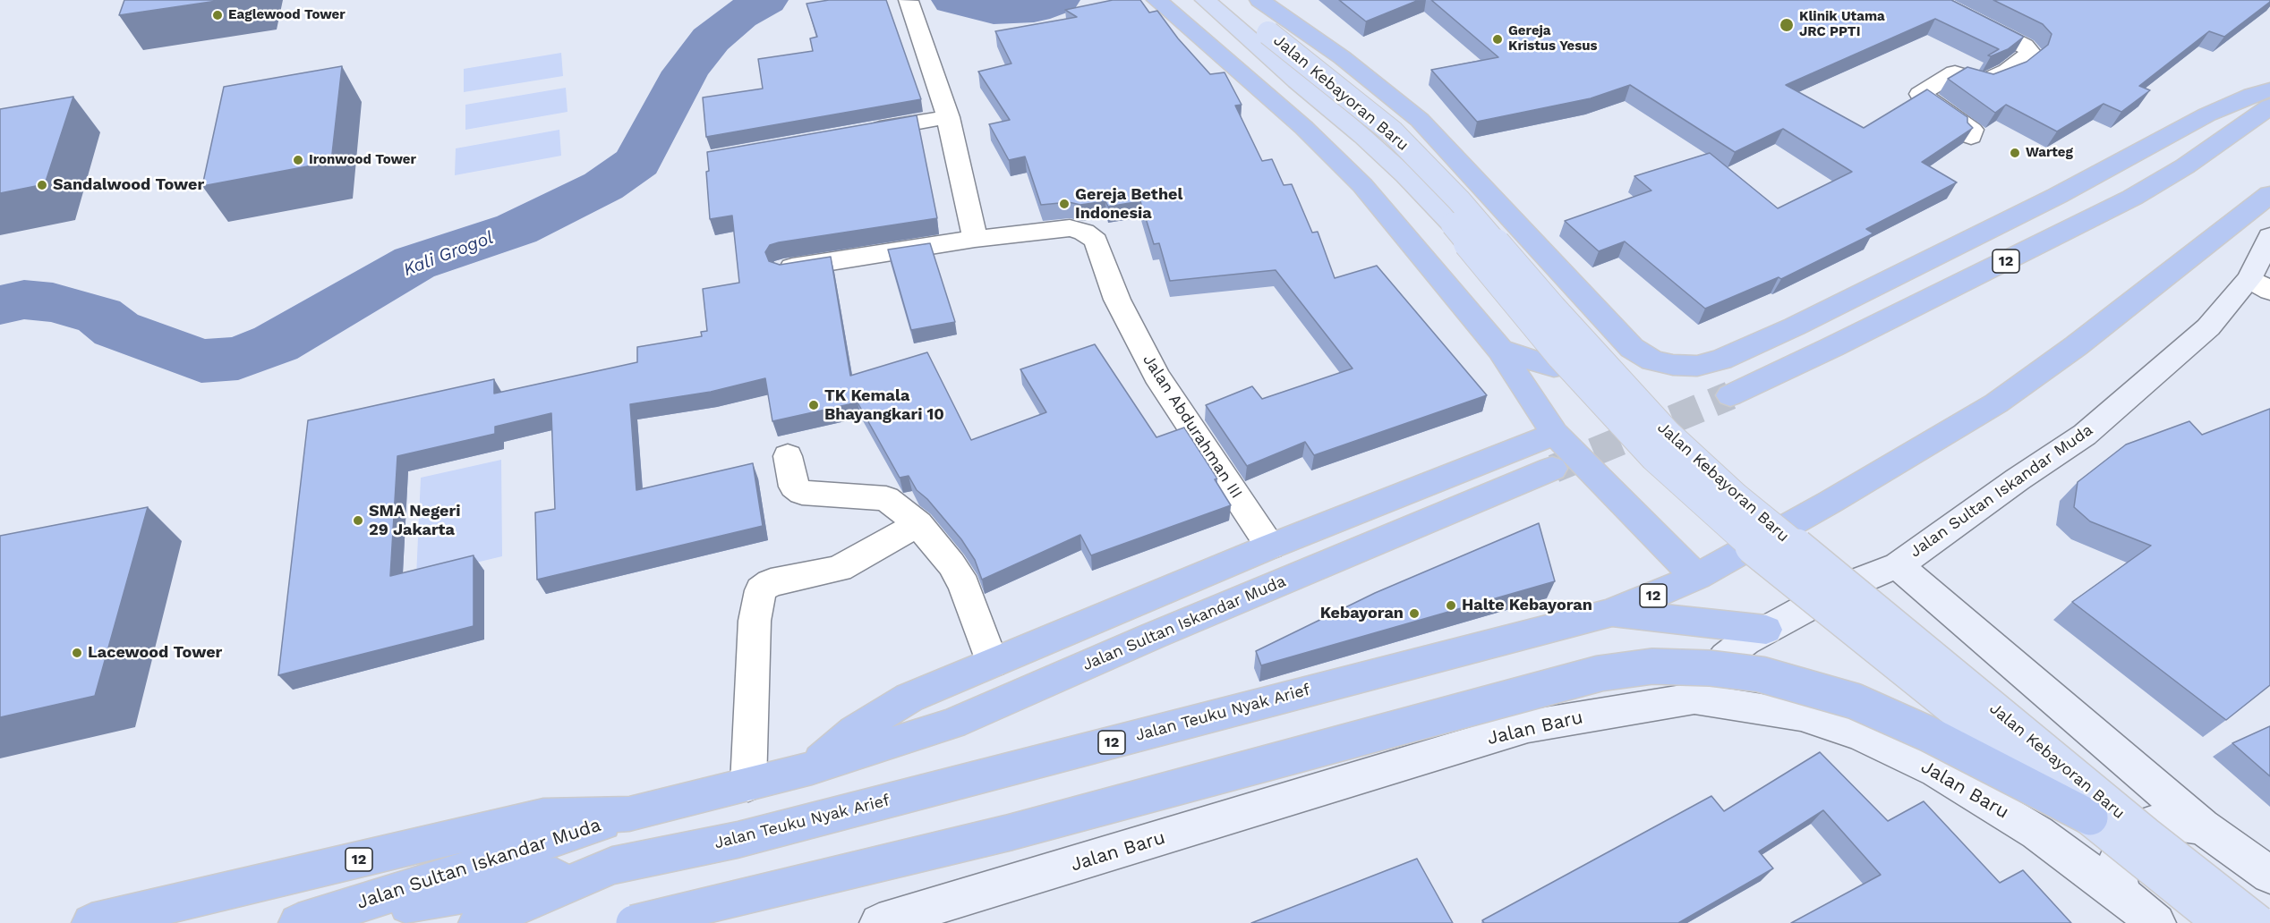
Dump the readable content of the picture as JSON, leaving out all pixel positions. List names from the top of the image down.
{
  "streets": {
    "highway": ["12", "Jalan Sultan Iskandar Muda", "Jalan Teuku Nyak Arief"],
    "main road": ["Jalan Kebayoran Baru", "Jalan Baru"],
    "street": ["Jalan Abdurahman III"]
  },
  "crossings": [
    ["12", "Jalan Sultan Iskandar Muda"],
    ["Jalan Sultan Iskandar Muda", "Jalan Teuku Nyak Arief"],
    ["Jalan Sultan Iskandar Muda", "Jalan Baru"]
  ],
  "water": ["Kali Grogol"],
  "places": [
    "Eaglewood Tower",
    "Klinik Utama JRC PPTI",
    "Gereja Kristus Yesus",
    "Warteg",
    "Ironwood Tower",
    "Sandalwood Tower",
    "Gereja Bethel Indonesia",
    "TK Kemala Bhayangkari 10",
    "SMA Negeri 29 Jakarta",
    "Halte Kebayoran",
    "Kebayoran",
    "Lacewood Tower"
  ]
}
